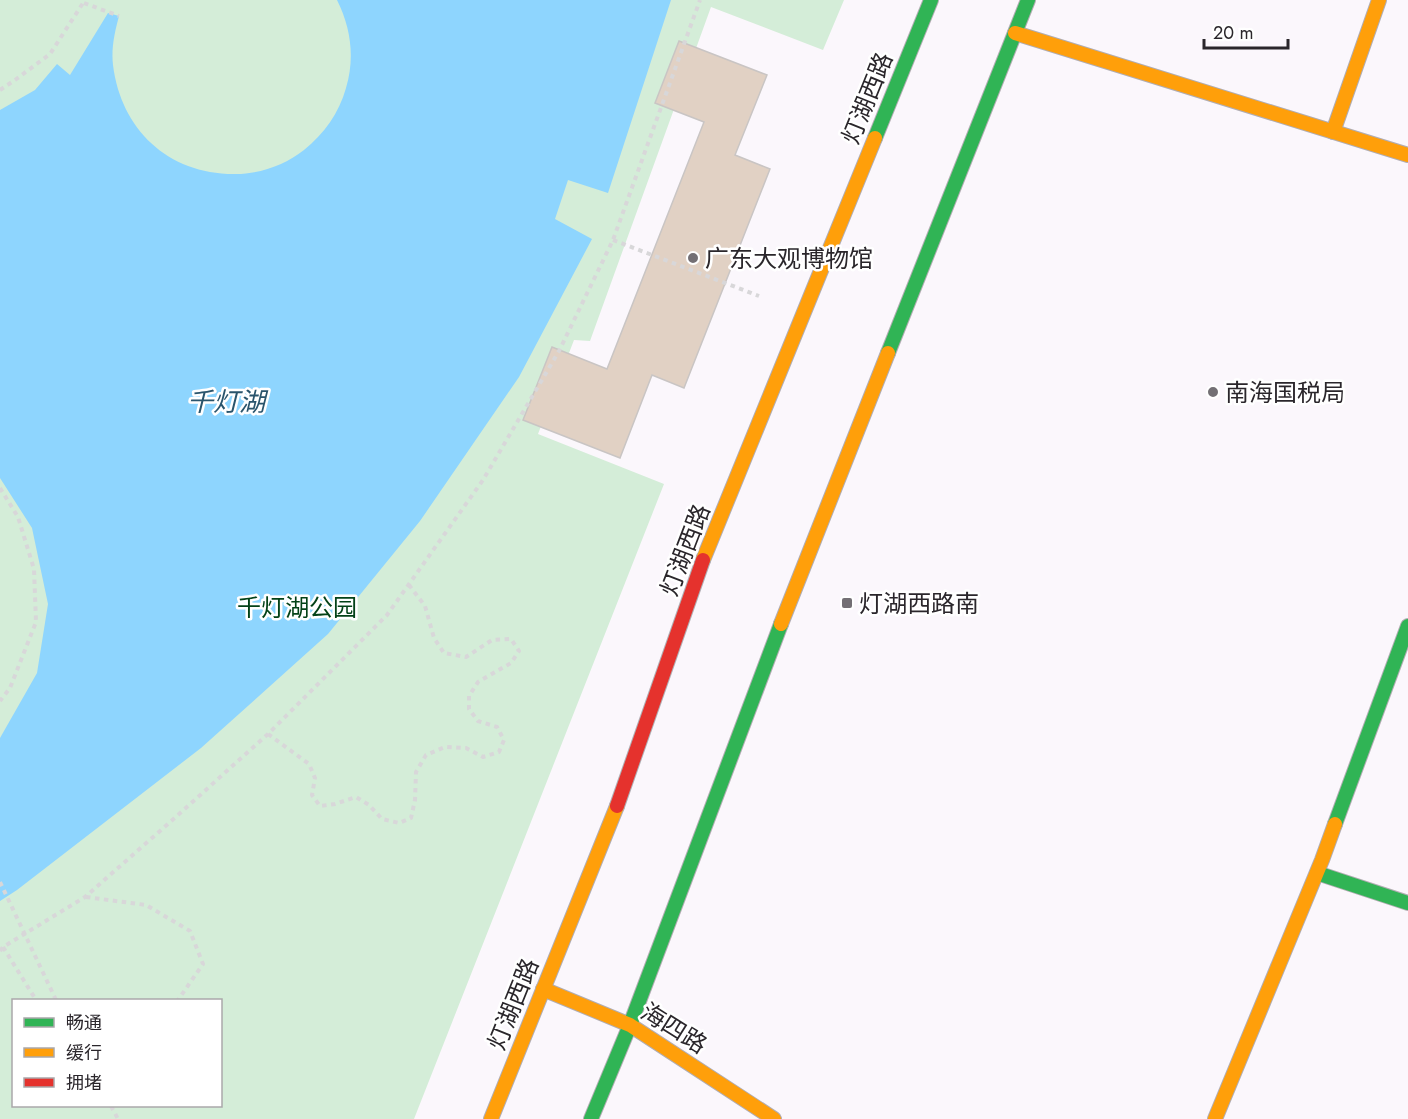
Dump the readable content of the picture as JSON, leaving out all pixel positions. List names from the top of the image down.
{
  "streets": {
    "main road": ["灯湖西路", "海四路"]
  },
  "crossings": [
    ["灯湖西路", "海四路"]
  ],
  "water": ["千灯湖"],
  "parks": ["千灯湖公园"],
  "places": {
    "other": ["广东大观博物馆", "南海国税局"],
    "transit": ["灯湖西路南"]
  },
  "legend": ["畅通", "缓行", "拥堵"],
  "scale_bar": "20 m"
}
